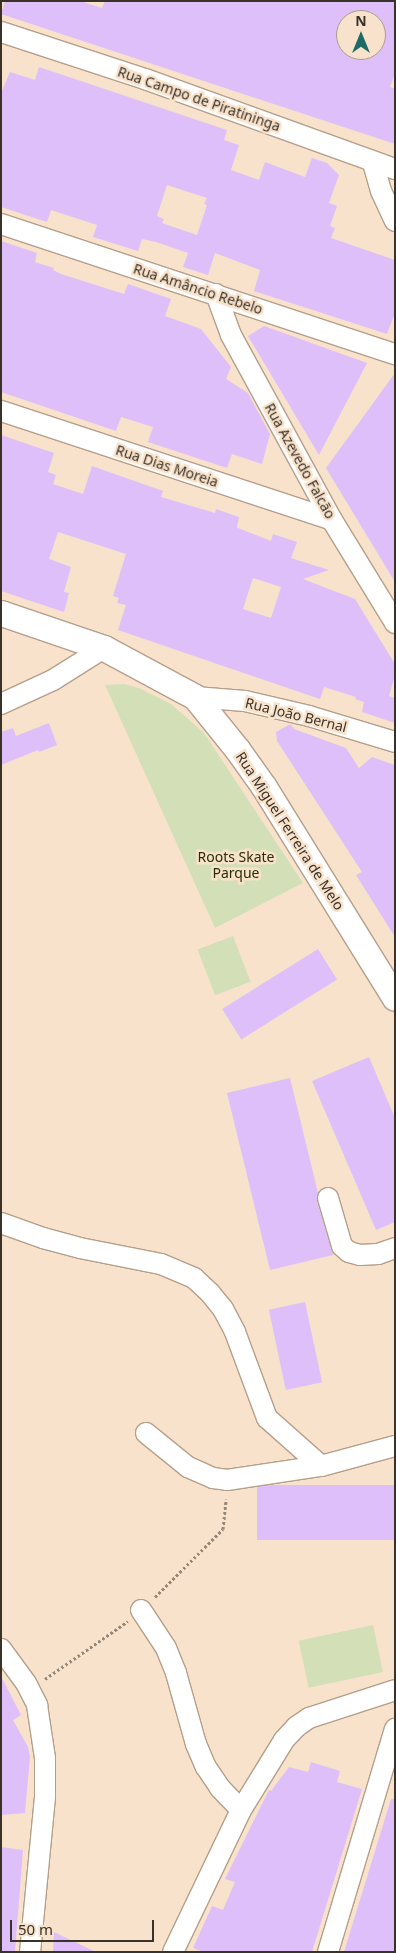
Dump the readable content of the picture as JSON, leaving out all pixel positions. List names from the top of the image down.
{
  "streets": {
    "main road": ["Rua Miguel Ferreira de Melo"],
    "street": [
      "Rua Campo de Piratininga",
      "Rua Amâncio Rebelo",
      "Rua Azevedo Falcão",
      "Rua Dias Moreia",
      "Rua João Bernal"
    ]
  },
  "crossings": [
    ["Rua Amâncio Rebelo", "Rua Azevedo Falcão"],
    ["Rua Azevedo Falcão", "Rua Dias Moreia"],
    ["Rua João Bernal", "Rua Miguel Ferreira de Melo"]
  ],
  "parks": ["Roots Skate Parque"],
  "scale_bar": "50 m",
  "north": "top"
}
